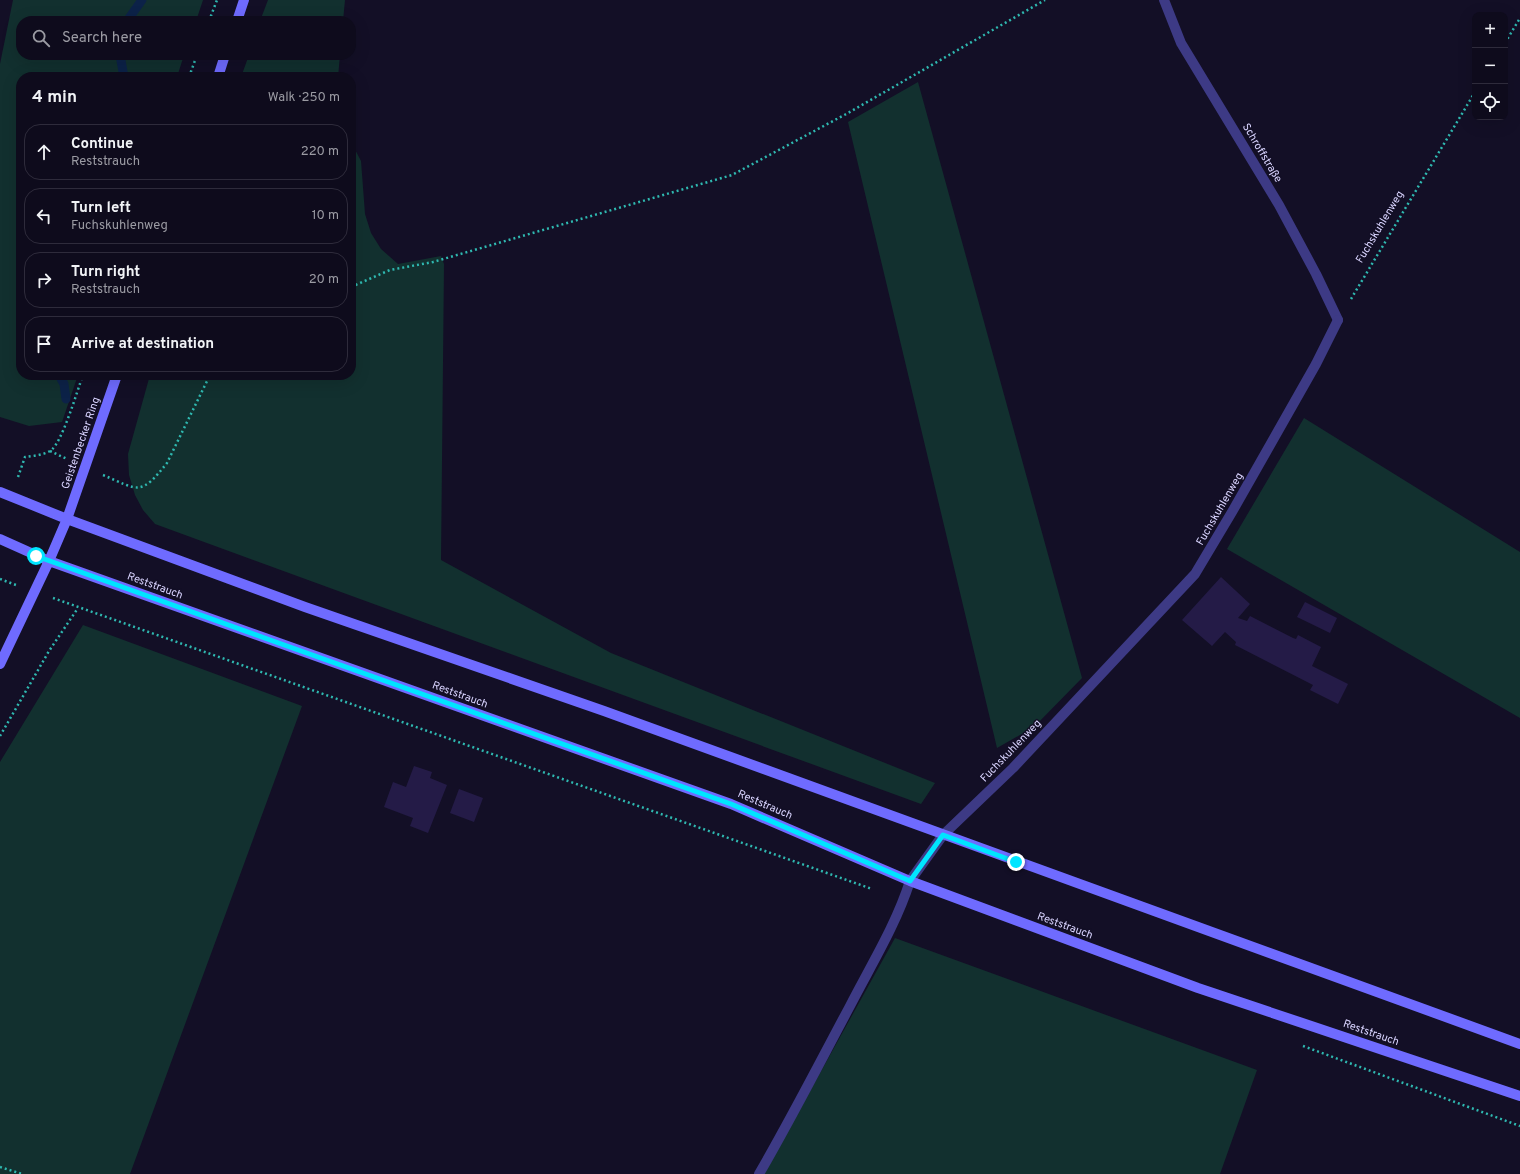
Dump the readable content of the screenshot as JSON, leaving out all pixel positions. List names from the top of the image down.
{
  "streets": {
    "main road": ["Geistenbecker Ring", "Reststrauch"],
    "street": ["Schroffstraße", "Fuchskuhlenweg"]
  },
  "crossings": [
    ["Schroffstraße", "Fuchskuhlenweg"],
    ["Fuchskuhlenweg", "Reststrauch"],
    ["Geistenbecker Ring", "Reststrauch"]
  ],
  "page": {
    "map_buttons": ["+", "−"],
    "search": "Search here",
    "heading": ["4 min", "Walk · 250 m"],
    "list": [
      ["Continue", "Reststrauch", "220 m"],
      ["Turn left", "Fuchskuhlenweg", "10 m"],
      ["Turn right", "Reststrauch", "20 m"],
      "Arrive at destination"
    ]
  }
}
